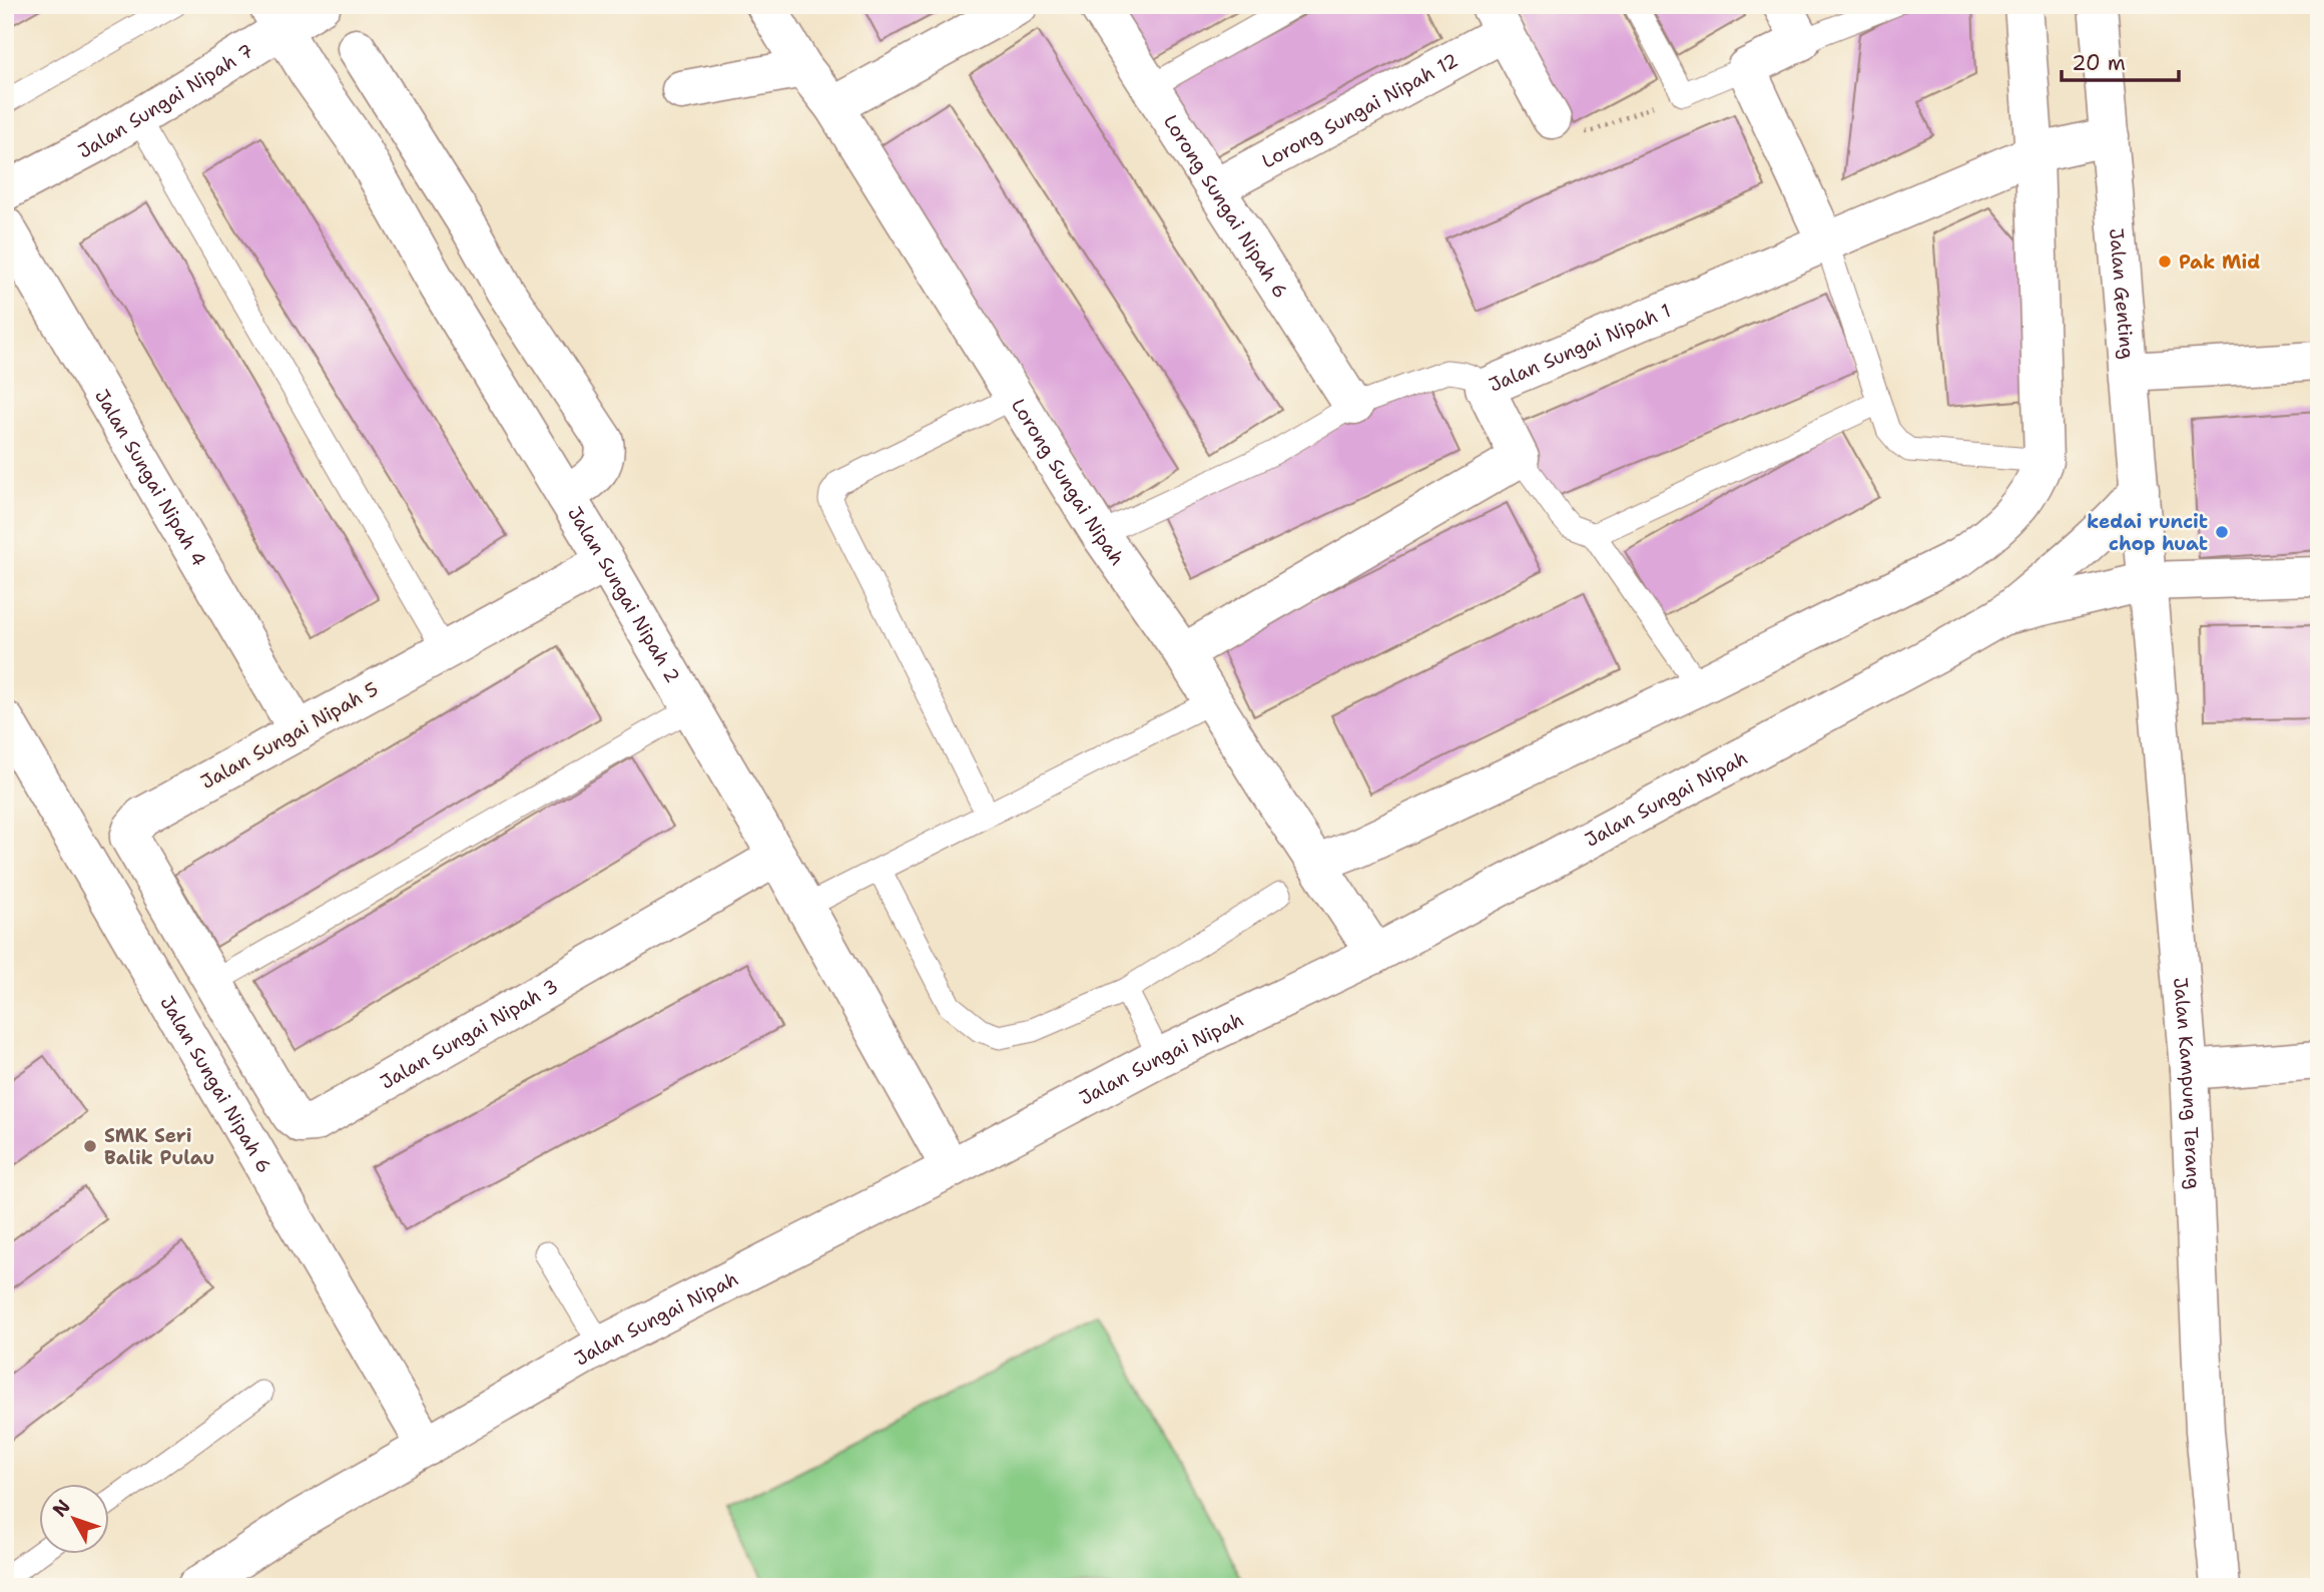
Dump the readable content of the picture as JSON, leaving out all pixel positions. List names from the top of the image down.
{
  "streets": {
    "street": [
      "Jalan Sungai Nipah 7",
      "Lorong Sungai Nipah 12",
      "Lorong Sungai Nipah 6",
      "Jalan Genting",
      "Jalan Sungai Nipah 1",
      "Jalan Sungai Nipah 4",
      "Lorong Sungai Nipah",
      "Jalan Sungai Nipah 2",
      "Jalan Sungai Nipah 5",
      "Jalan Sungai Nipah",
      "Jalan Sungai Nipah 3",
      "Jalan Sungai Nipah 6",
      "Jalan Kampung Terang"
    ]
  },
  "crossings": [
    ["Jalan Sungai Nipah 7", "Jalan Sungai Nipah 2"],
    ["Lorong Sungai Nipah 12", "Lorong Sungai Nipah 6"],
    ["Jalan Genting", "Jalan Sungai Nipah 1"],
    ["Jalan Genting", "Jalan Sungai Nipah"],
    ["Jalan Genting", "Jalan Kampung Terang"],
    ["Jalan Sungai Nipah 4", "Jalan Sungai Nipah 5"],
    ["Lorong Sungai Nipah", "Jalan Sungai Nipah"],
    ["Jalan Sungai Nipah 2", "Jalan Sungai Nipah 5"],
    ["Jalan Sungai Nipah 2", "Jalan Sungai Nipah"],
    ["Jalan Sungai Nipah 2", "Jalan Sungai Nipah 3"],
    ["Jalan Sungai Nipah 5", "Jalan Sungai Nipah 3"],
    ["Jalan Sungai Nipah", "Jalan Sungai Nipah 6"],
    ["Jalan Sungai Nipah", "Jalan Kampung Terang"]
  ],
  "places": ["Pak Mid", "kedai runcit chop huat", "SMK Seri Balik Pulau"],
  "scale_bar": "20 m",
  "north": "top left"
}
